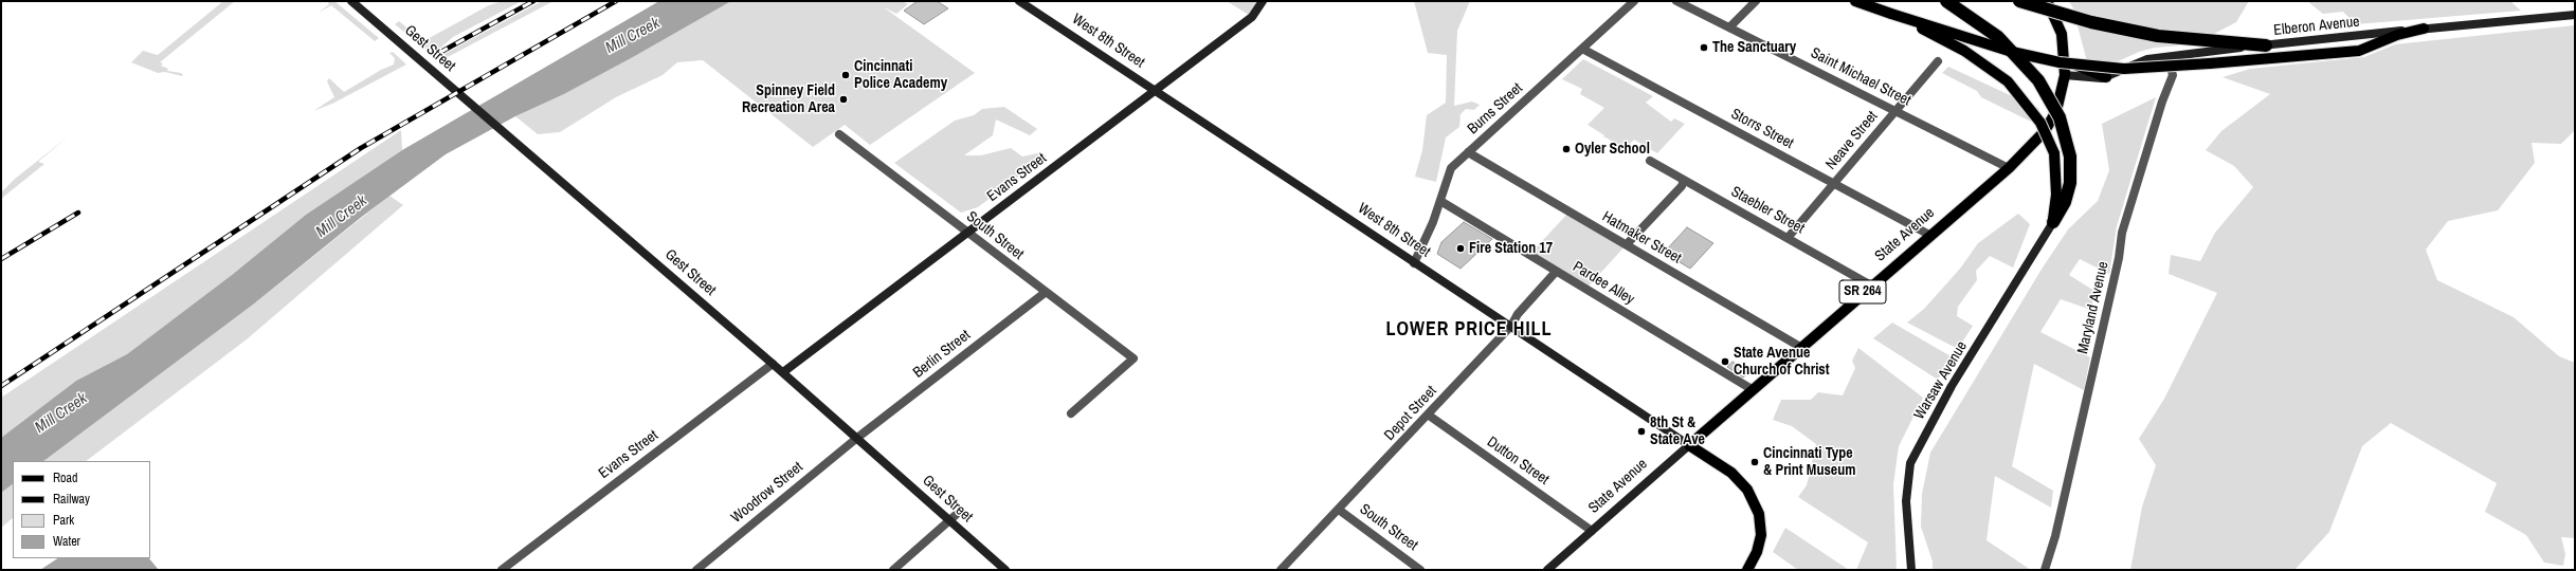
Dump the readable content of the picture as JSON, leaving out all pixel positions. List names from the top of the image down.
{
  "streets": {
    "main road": ["West 8th Street", "State Avenue", "SR 264"],
    "street": [
      "Elberon Avenue",
      "Gest Street",
      "Saint Michael Street",
      "Burns Street",
      "Storrs Street",
      "Neave Street",
      "Evans Street",
      "Staebler Street",
      "South Street",
      "Hatmaker Street",
      "Pardee Alley",
      "Maryland Avenue",
      "Berlin Street",
      "Warsaw Avenue",
      "Depot Street",
      "Dutton Street",
      "Woodrow Street"
    ]
  },
  "crossings": [
    ["Elberon Avenue", "State Avenue"],
    ["Elberon Avenue", "Maryland Avenue"],
    ["West 8th Street", "Burns Street"],
    ["West 8th Street", "State Avenue"],
    ["West 8th Street", "Depot Street"],
    ["Gest Street", "Evans Street"],
    ["Gest Street", "Berlin Street"],
    ["Gest Street", "Woodrow Street"],
    ["Saint Michael Street", "Neave Street"],
    ["Saint Michael Street", "State Avenue"],
    ["Burns Street", "Storrs Street"],
    ["Burns Street", "Hatmaker Street"],
    ["Burns Street", "Pardee Alley"],
    ["Storrs Street", "Neave Street"],
    ["Storrs Street", "State Avenue"],
    ["Neave Street", "Staebler Street"],
    ["Evans Street", "South Street"],
    ["Staebler Street", "State Avenue"],
    ["State Avenue", "Hatmaker Street"],
    ["State Avenue", "Pardee Alley"],
    ["State Avenue", "Dutton Street"],
    ["South Street", "Berlin Street"],
    ["South Street", "Depot Street"],
    ["Pardee Alley", "Depot Street"],
    ["Berlin Street", "Woodrow Street"],
    ["Depot Street", "Dutton Street"]
  ],
  "districts": ["LOWER PRICE HILL"],
  "water": ["Mill Creek"],
  "places": [
    "The Sanctuary",
    "Cincinnati Police Academy",
    "Spinney Field Recreation Area",
    "Oyler School",
    "Fire Station 17",
    "State Avenue Church of Christ",
    "8th St & State Ave",
    "Cincinnati Type & Print Museum"
  ],
  "legend": [
    "Road",
    "Railway",
    "Park",
    "Water"
  ]
}
